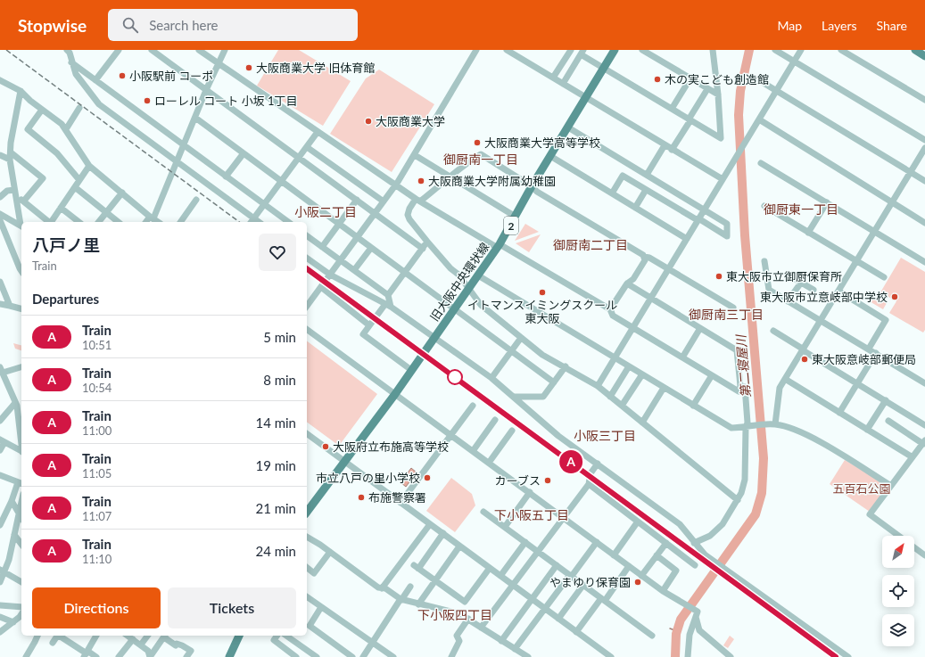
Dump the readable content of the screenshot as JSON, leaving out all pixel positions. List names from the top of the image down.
{
  "streets": {
    "main road": ["2", "旧大阪中央環状線"]
  },
  "districts": [
    "御厨南一丁目",
    "御厨東一丁目",
    "小阪二丁目",
    "御厨南二丁目",
    "御厨南三丁目",
    "小阪三丁目",
    "下小阪五丁目",
    "下小阪四丁目"
  ],
  "water": ["第二寝屋川"],
  "parks": ["五百石公園"],
  "places": [
    "大阪商業大学 旧体育館",
    "小阪駅前 コーポ",
    "木の実こども創造館",
    "ローレル コート 小坂 1丁目",
    "大阪商業大学",
    "大阪商業大学高等学校",
    "大阪商業大学附属幼稚園",
    "東大阪市立御厨保育所",
    "イトマンスイミングスクール 東大阪",
    "東大阪市立意岐部中学校",
    "東大阪意岐部郵便局",
    "大阪府立布施高等学校",
    "市立八戸の里小学校",
    "カーブス",
    "布施警察署",
    "やまゆり保育園"
  ],
  "north": "top right",
  "page": {
    "header": "Stopwise",
    "search": "Search here",
    "nav": ["Map", "Layers", "Share"],
    "on_map": "A",
    "heading": [
      ["八戸ノ里", "Train"],
      "Departures"
    ],
    "list": [
      {
        "mark": "A",
        "name": "Train",
        "note": "10:51",
        "value": "5 min"
      },
      {
        "mark": "A",
        "name": "Train",
        "note": "10:54",
        "value": "8 min"
      },
      {
        "mark": "A",
        "name": "Train",
        "note": "11:00",
        "value": "14 min"
      },
      {
        "mark": "A",
        "name": "Train",
        "note": "11:05",
        "value": "19 min"
      },
      {
        "mark": "A",
        "name": "Train",
        "note": "11:07",
        "value": "21 min"
      },
      {
        "mark": "A",
        "name": "Train",
        "note": "11:10",
        "value": "24 min"
      }
    ],
    "buttons": ["Directions", "Tickets"]
  }
}
